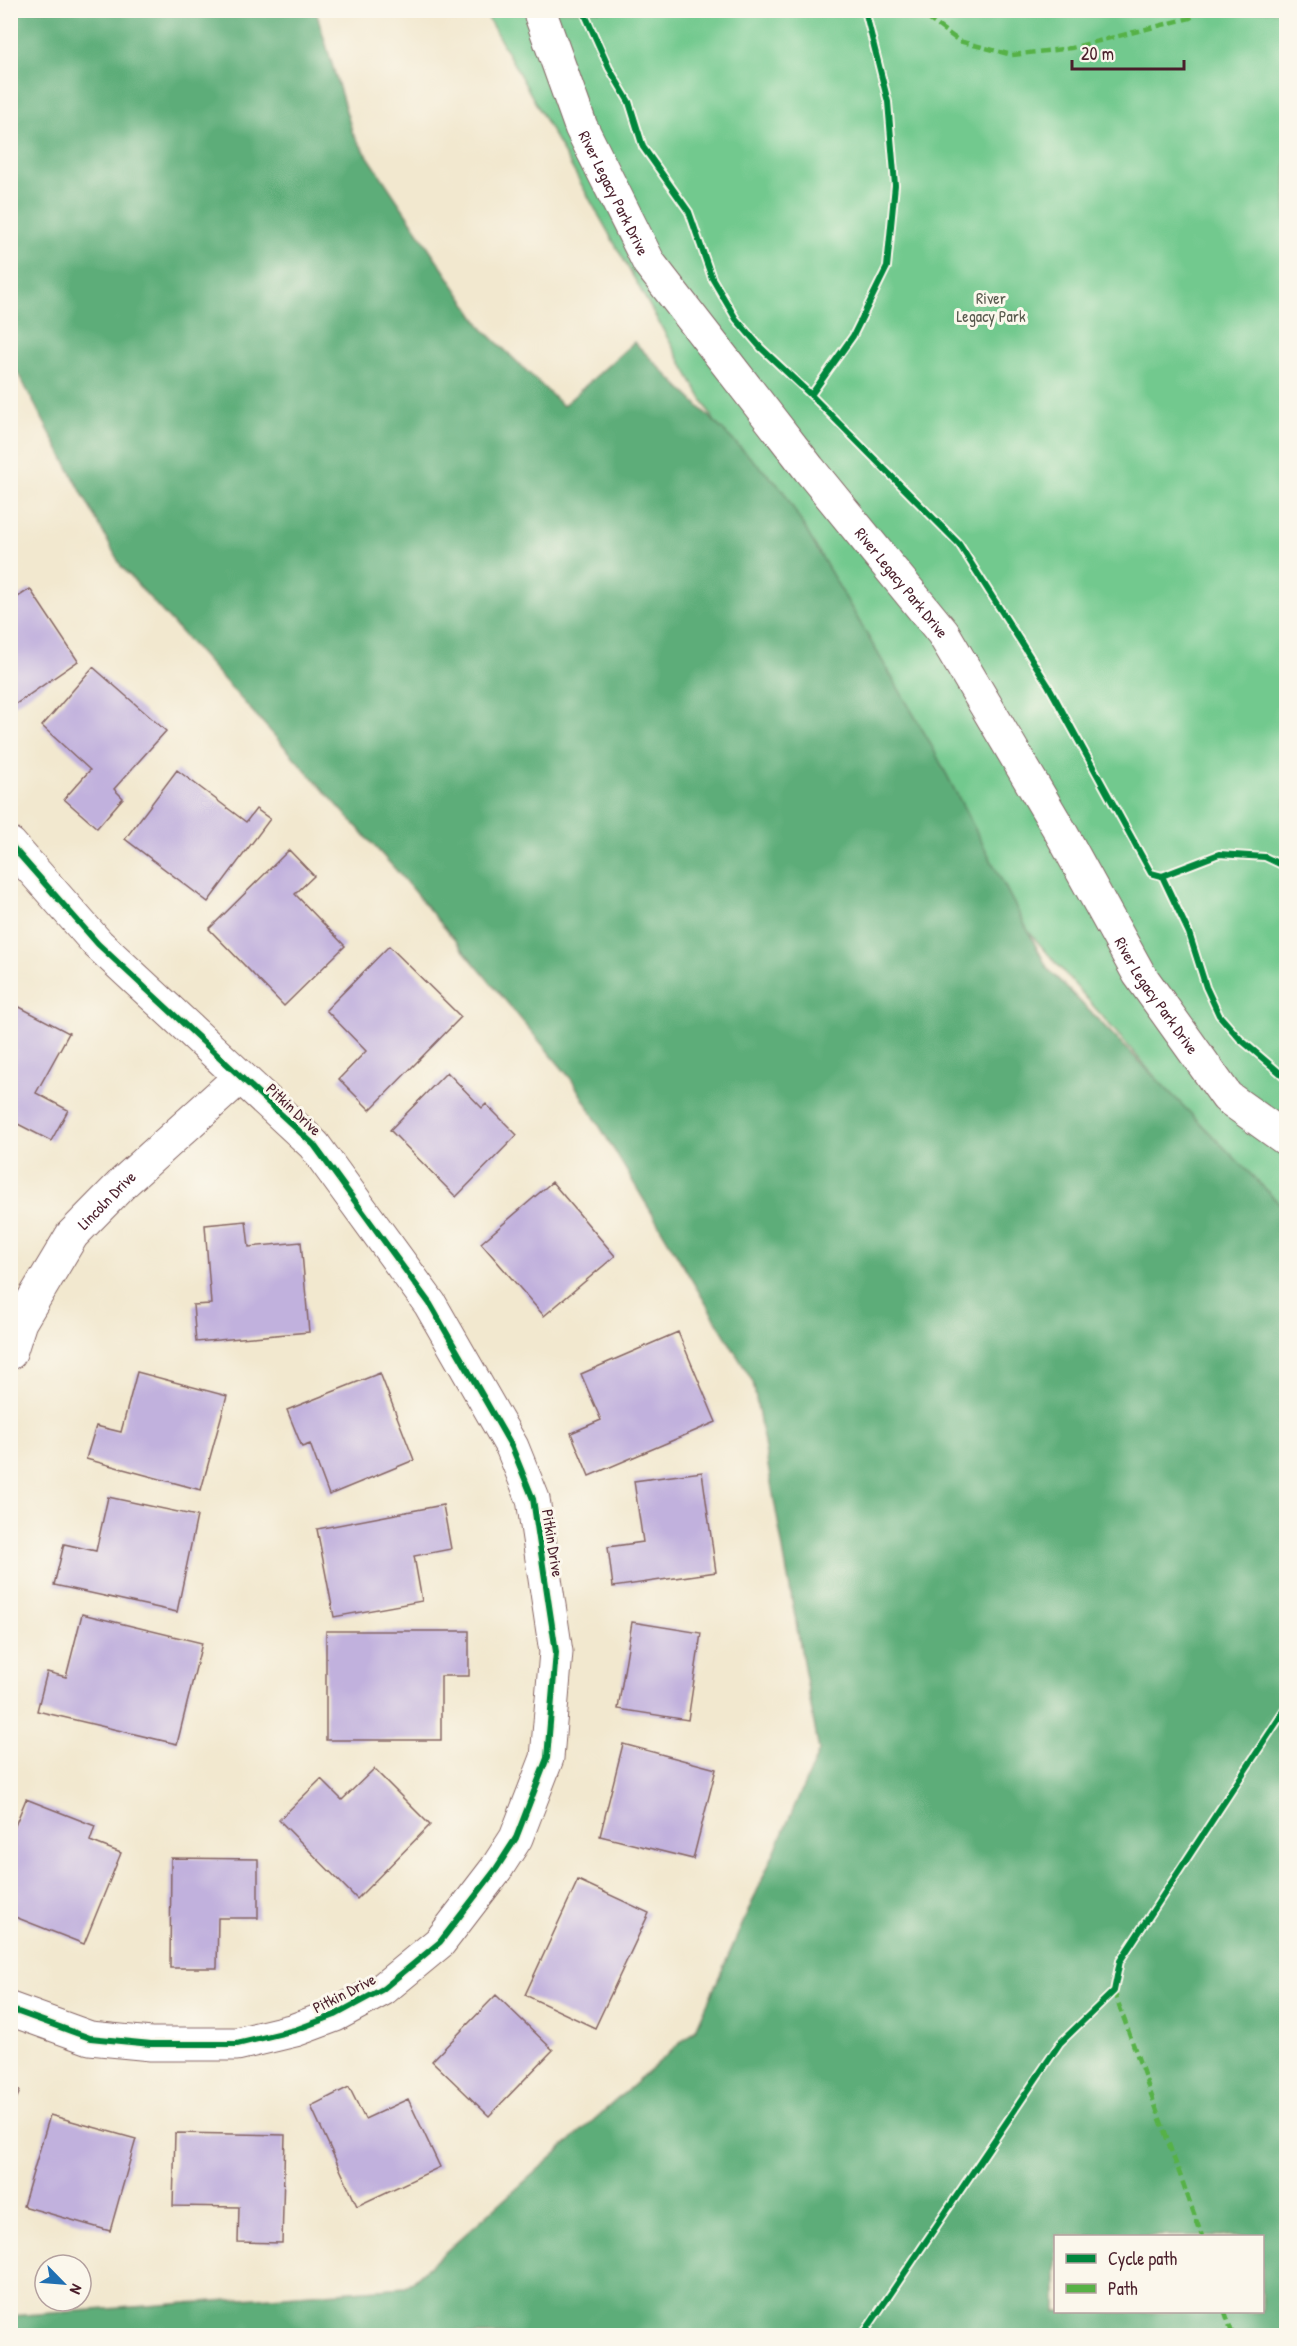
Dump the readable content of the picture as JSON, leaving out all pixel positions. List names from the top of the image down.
{
  "streets": {
    "street": ["River Legacy Park Drive", "Pitkin Drive", "Lincoln Drive"]
  },
  "crossings": [
    ["Pitkin Drive", "Lincoln Drive"]
  ],
  "parks": ["River Legacy Park"],
  "legend": ["Cycle path", "Path"],
  "scale_bar": "20 m",
  "north": "bottom right"
}
